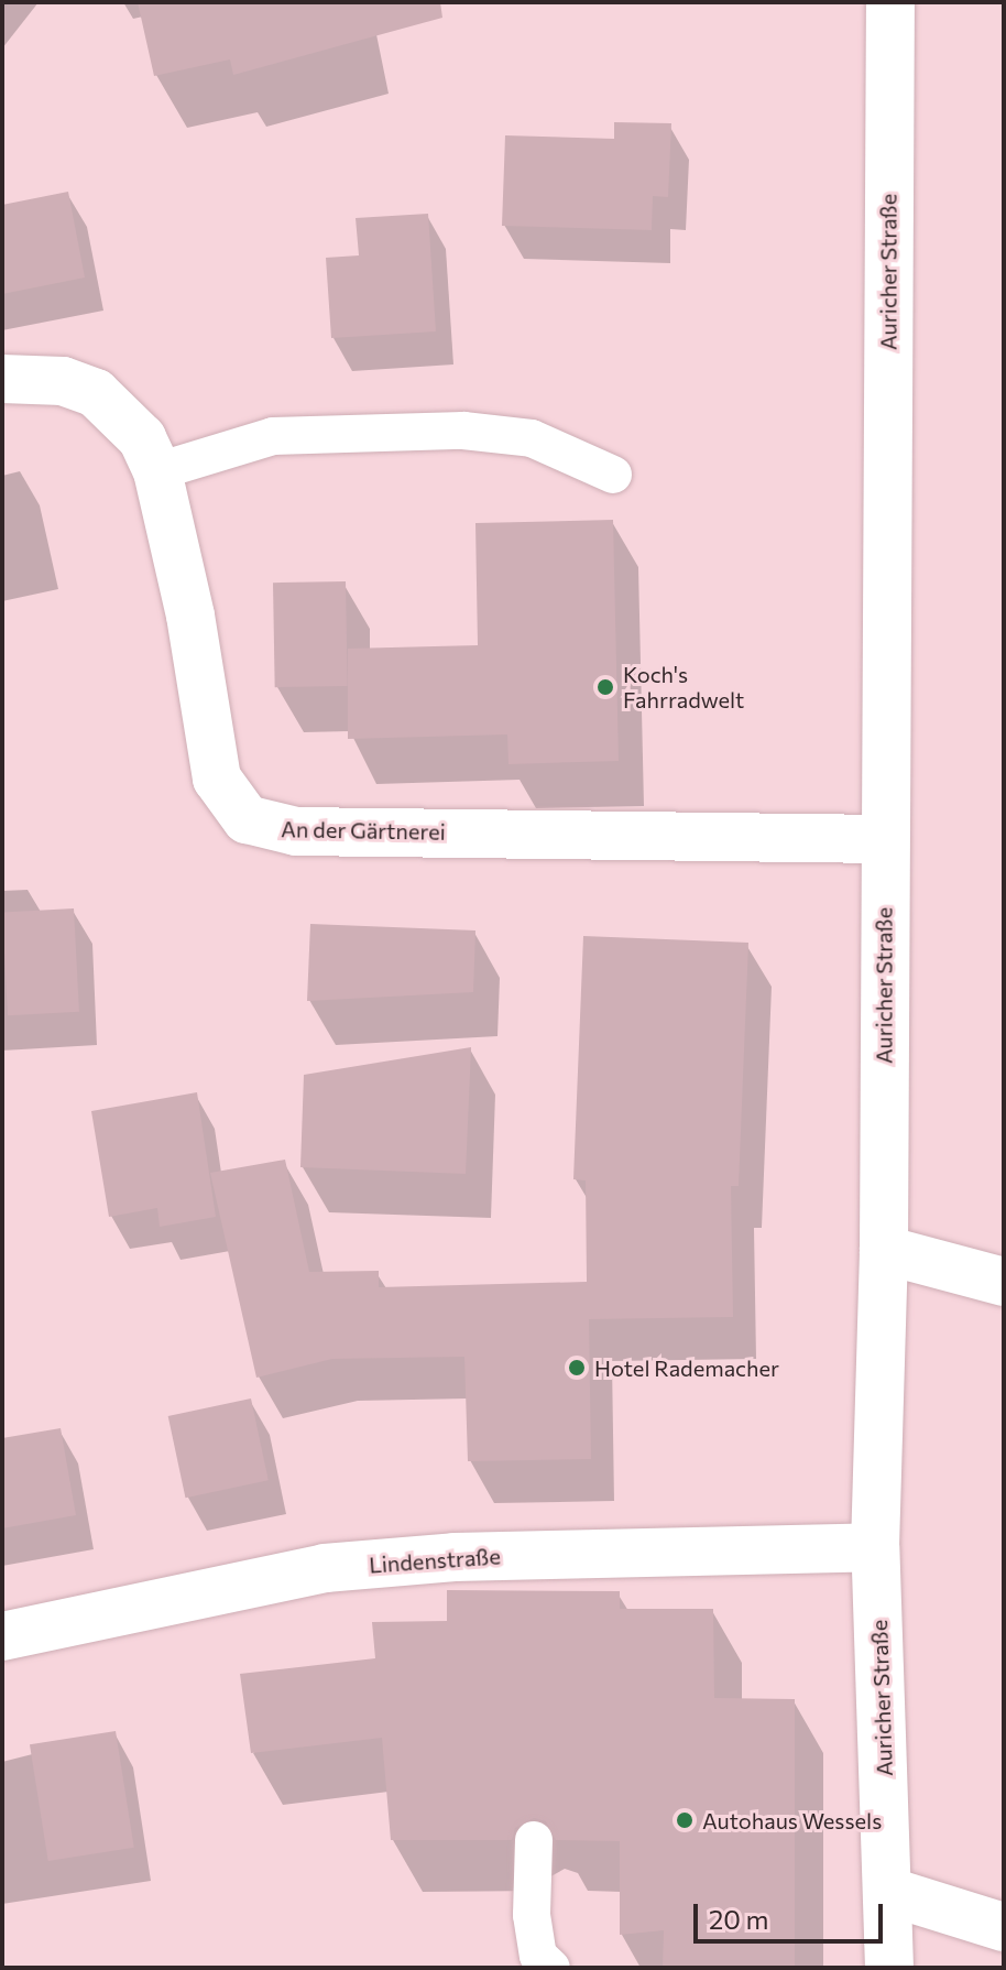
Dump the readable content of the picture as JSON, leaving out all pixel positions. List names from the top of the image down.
{
  "streets": {
    "street": ["Auricher Straße", "An der Gärtnerei", "Lindenstraße"]
  },
  "crossings": [
    ["Auricher Straße", "An der Gärtnerei"],
    ["Auricher Straße", "Lindenstraße"]
  ],
  "places": ["Koch's Fahrradwelt", "Hotel Rademacher", "Autohaus Wessels"],
  "scale_bar": "20 m"
}
